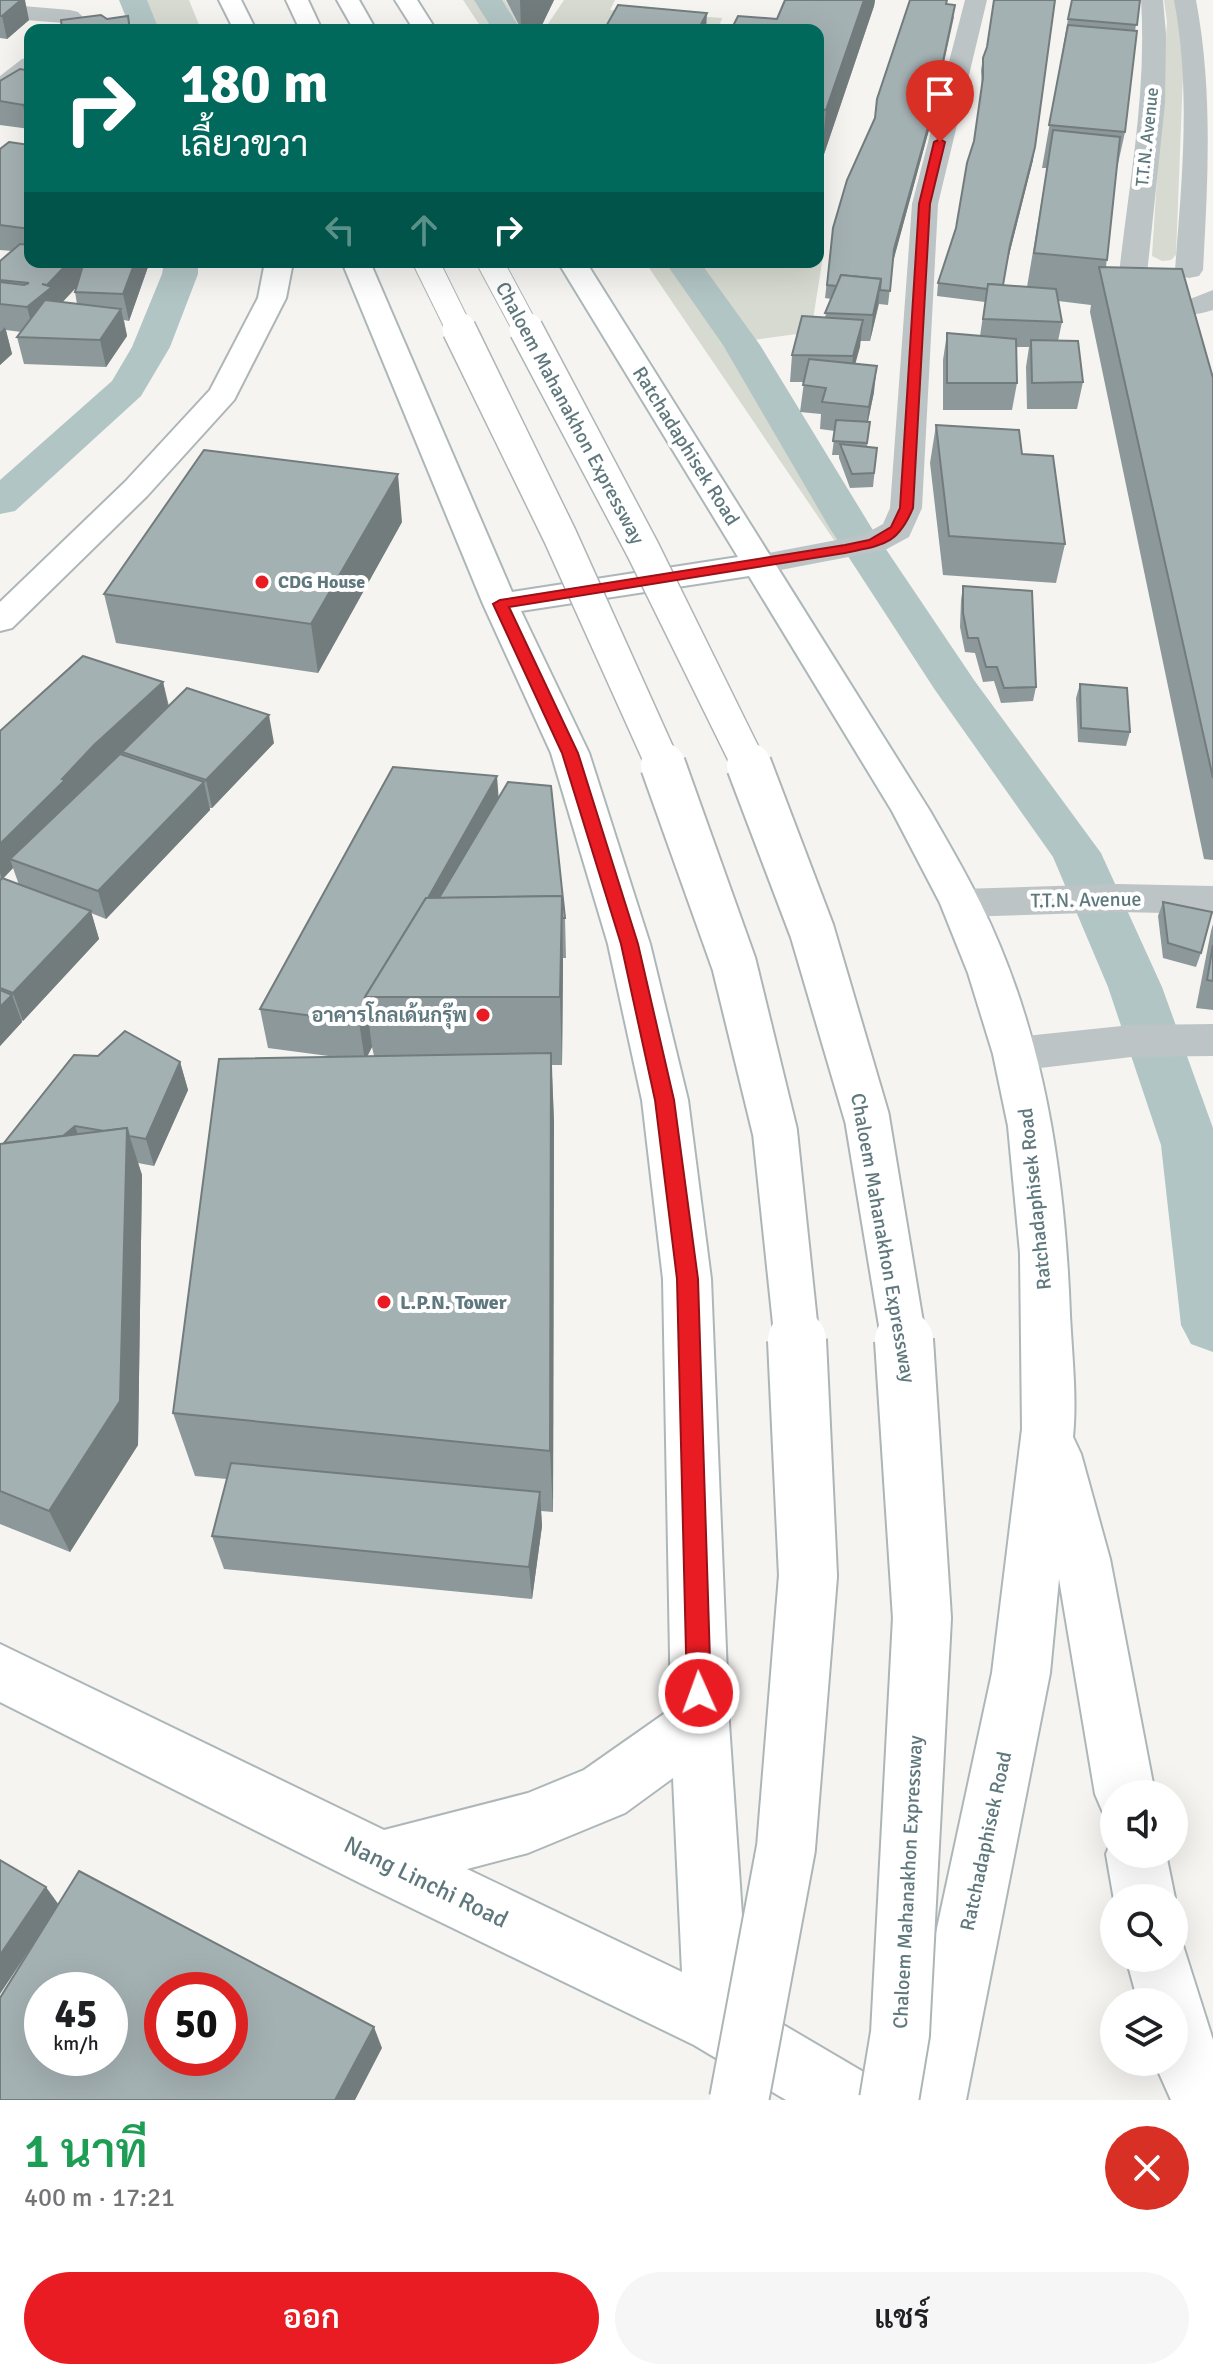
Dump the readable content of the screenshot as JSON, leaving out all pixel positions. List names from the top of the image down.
{
  "streets": {
    "main road": ["Chaloem Mahanakhon Expressway", "Ratchadaphisek Road", "Nang Linchi Road"],
    "street": ["T.T.N. Avenue"]
  },
  "crossings": [
    ["T.T.N. Avenue", "Ratchadaphisek Road"]
  ],
  "places": ["CDG House", "อาคารโกลเด้นกรุ๊พ", "L.P.N. Tower"],
  "page": {
    "turn": ["180 m", "เลี้ยวขวา"],
    "speed": "45 km/h",
    "limit": "50",
    "heading": ["1 นาที", "400 m · 17:21"],
    "buttons": ["ออก", "แชร์"]
  }
}
